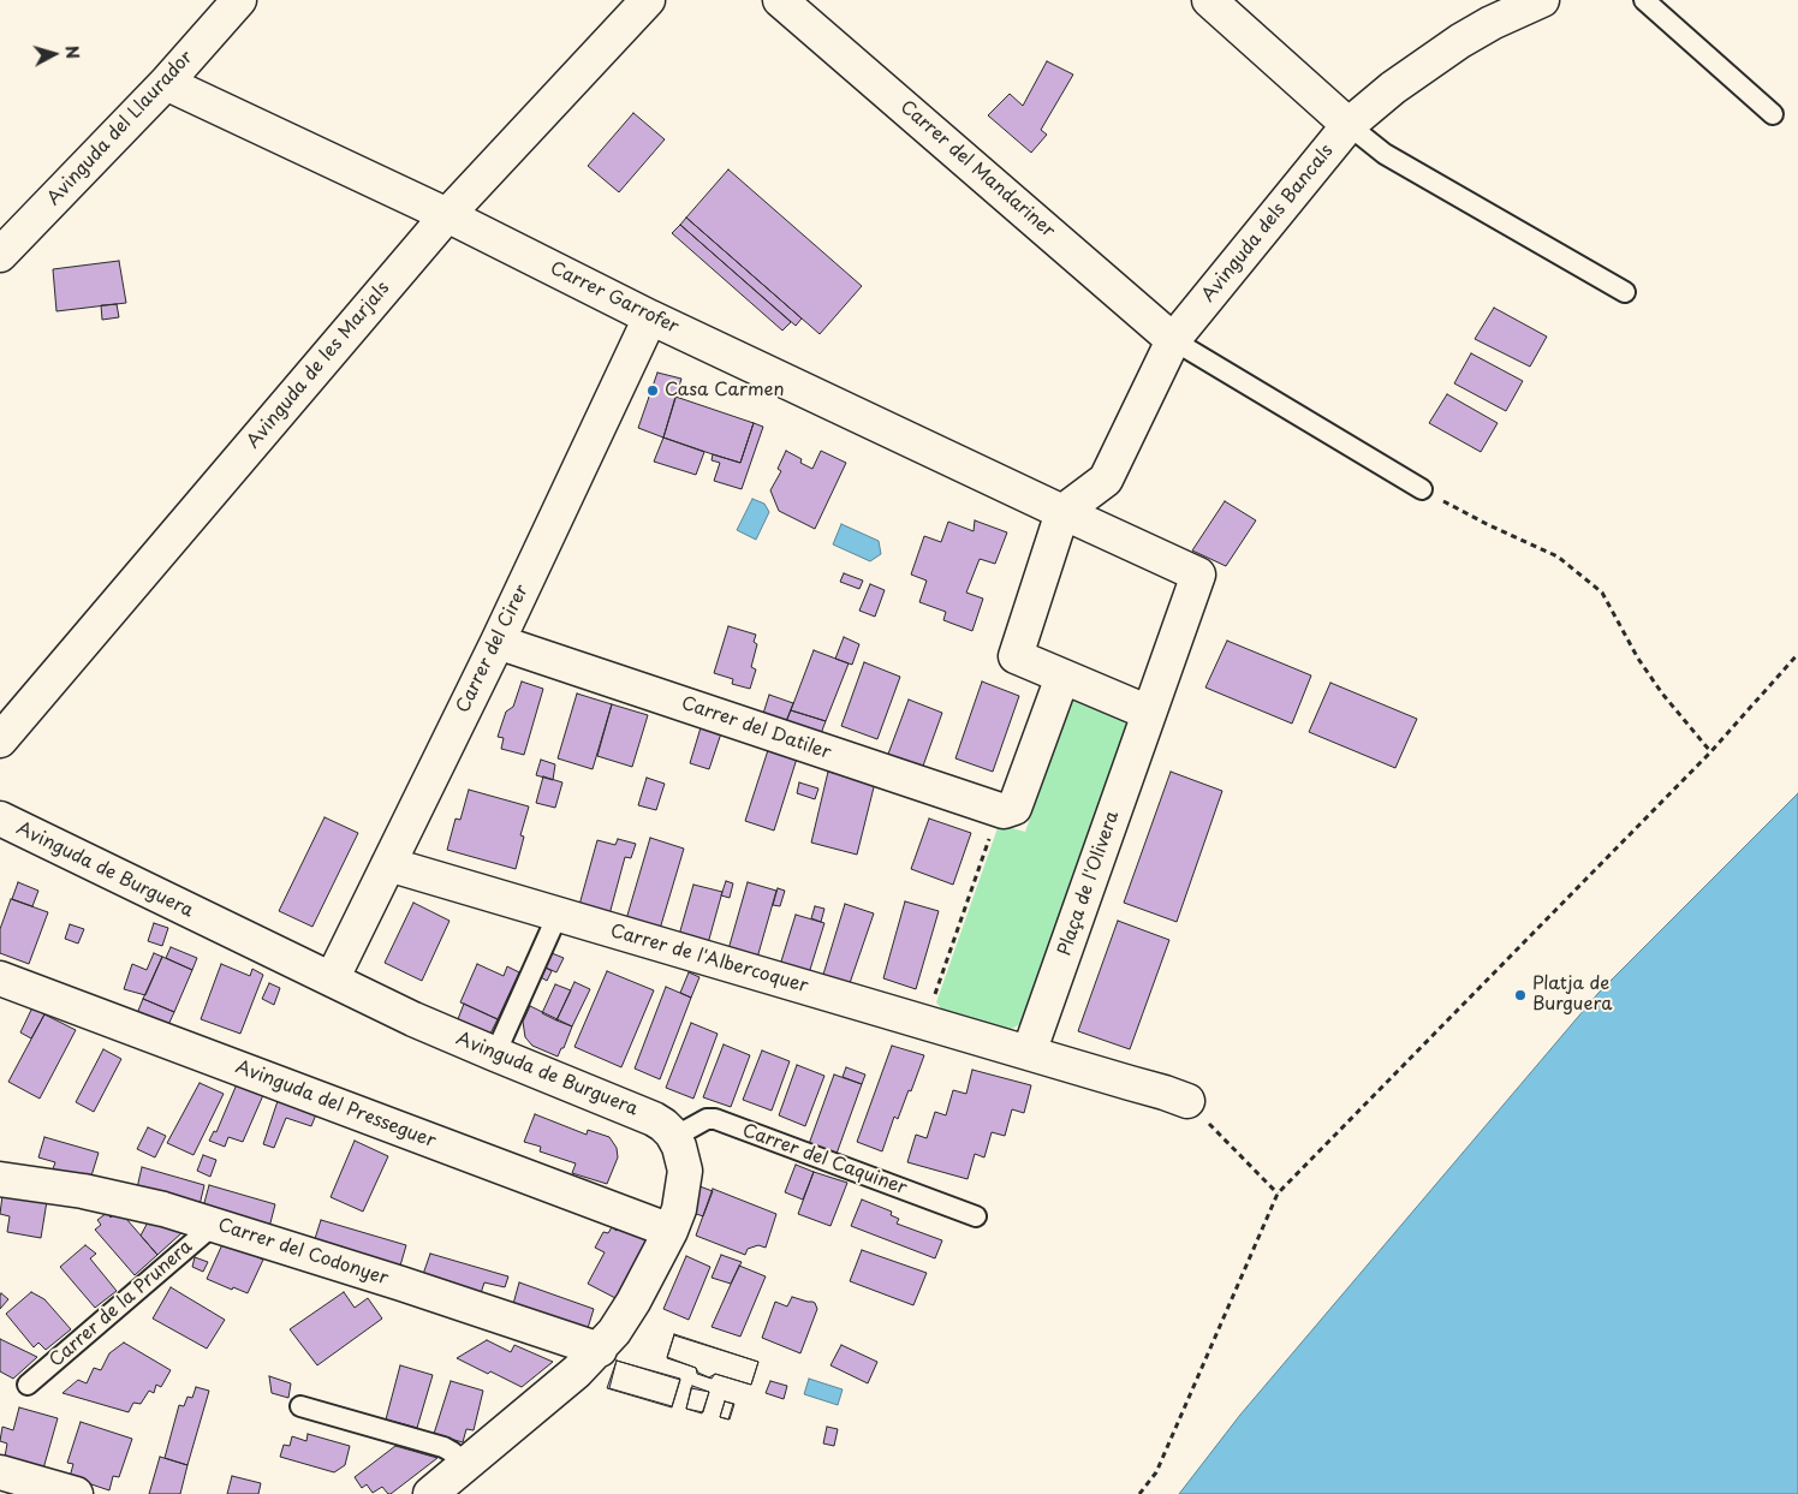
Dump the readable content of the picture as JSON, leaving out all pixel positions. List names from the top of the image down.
{
  "streets": {
    "street": [
      "Avinguda del Llaurador",
      "Carrer del Mandariner",
      "Avinguda dels Bancals",
      "Carrer Garrofer",
      "Avinguda de les Marjals",
      "Carrer del Cirer",
      "Carrer del Datiler",
      "Avinguda de Burguera",
      "Plaça de l'Olivera",
      "Carrer de l'Albercoquer",
      "Avinguda del Presseguer",
      "Carrer del Codonyer"
    ],
    "lane": ["Carrer del Caquiner", "Carrer de la Prunera"]
  },
  "crossings": [
    ["Avinguda del Llaurador", "Carrer Garrofer"],
    ["Carrer del Mandariner", "Avinguda dels Bancals"],
    ["Avinguda dels Bancals", "Carrer Garrofer"],
    ["Avinguda dels Bancals", "Plaça de l'Olivera"],
    ["Carrer Garrofer", "Avinguda de les Marjals"],
    ["Carrer Garrofer", "Carrer del Cirer"],
    ["Carrer Garrofer", "Plaça de l'Olivera"],
    ["Carrer del Cirer", "Carrer del Datiler"],
    ["Carrer del Cirer", "Avinguda de Burguera"],
    ["Carrer del Cirer", "Carrer de l'Albercoquer"],
    ["Avinguda de Burguera", "Avinguda del Presseguer"],
    ["Avinguda de Burguera", "Carrer del Caquiner"],
    ["Avinguda de Burguera", "Carrer del Codonyer"],
    ["Plaça de l'Olivera", "Carrer de l'Albercoquer"],
    ["Carrer del Codonyer", "Carrer de la Prunera"]
  ],
  "places": ["Casa Carmen", "Platja de Burguera"],
  "north": "right"
}
